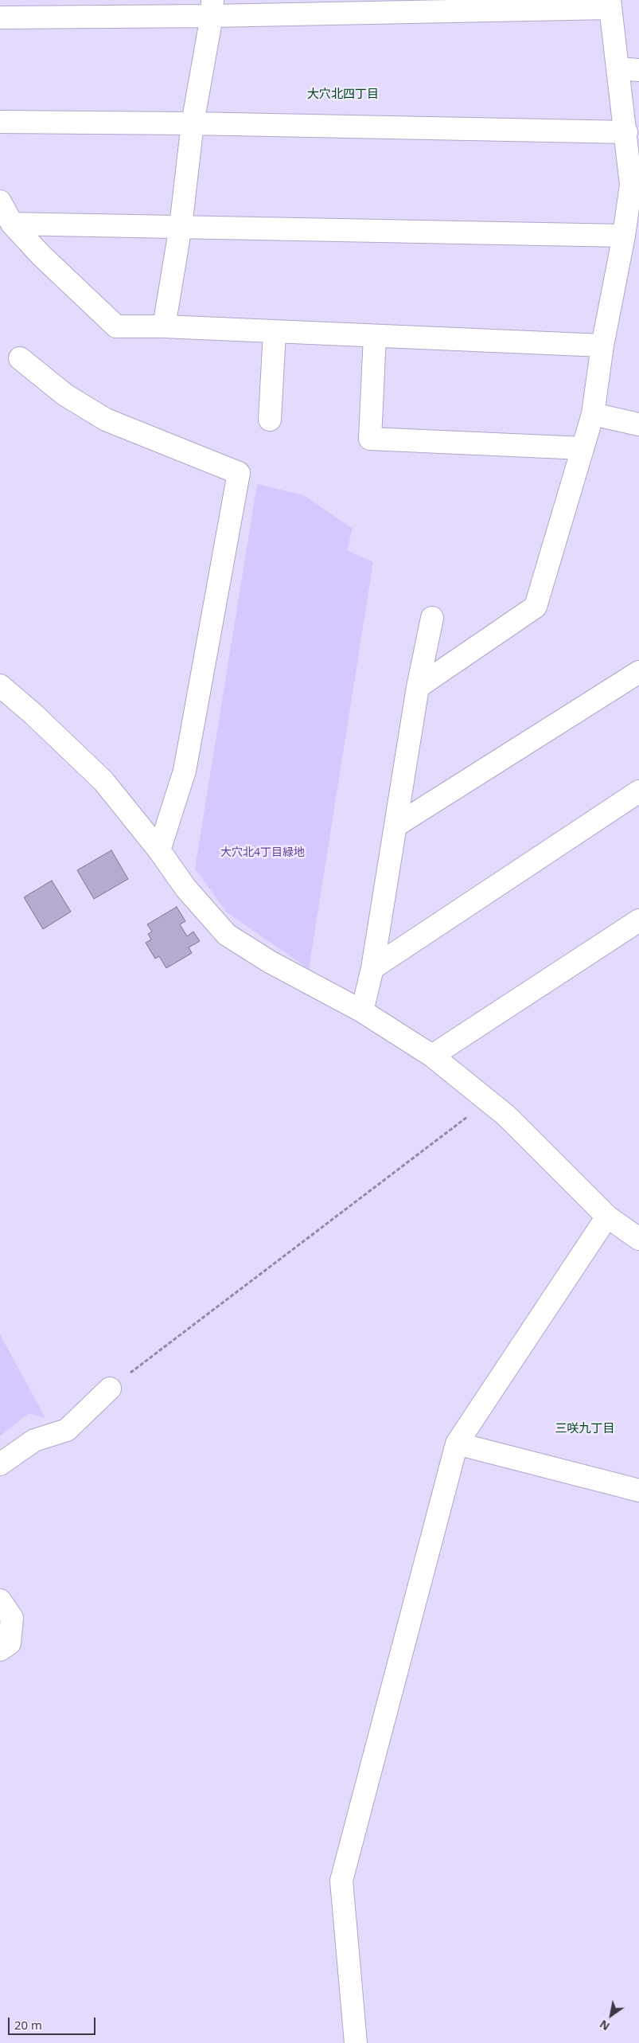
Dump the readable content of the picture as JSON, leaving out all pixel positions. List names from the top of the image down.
{
  "districts": ["大穴北四丁目", "三咲九丁目"],
  "parks": ["大穴北4丁目緑地"],
  "scale_bar": "20 m",
  "north": "bottom left"
}
